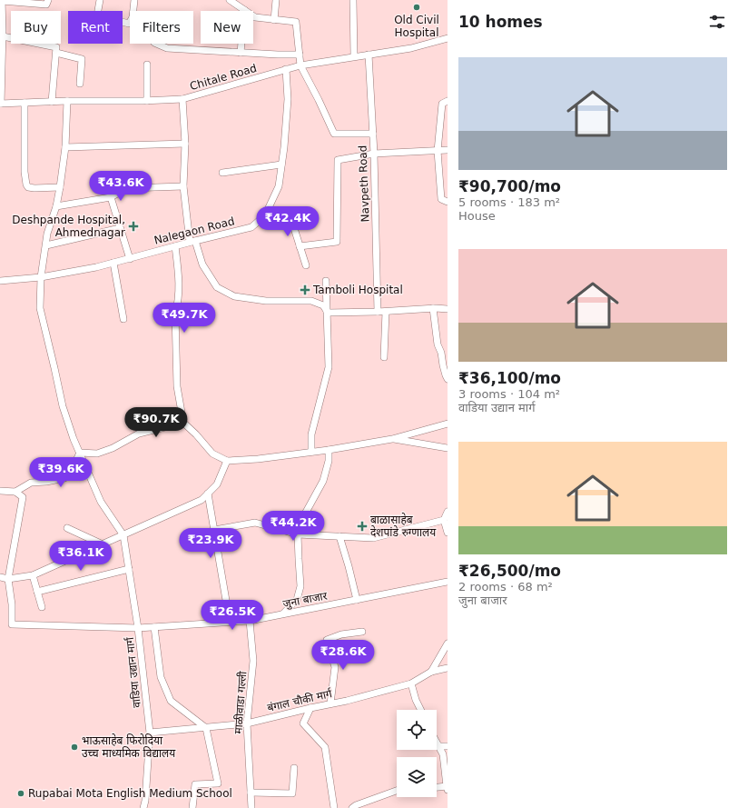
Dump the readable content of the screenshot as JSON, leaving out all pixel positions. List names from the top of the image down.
{
  "streets": {
    "street": [
      "Chitale Road",
      "Navpeth Road",
      "Nalegaon Road",
      "जुना बाजार",
      "वाडिया उद्यान मार्ग",
      "बंगाल चौकी मार्ग",
      "माळीवाडा गल्ली"
    ]
  },
  "crossings": [
    ["Chitale Road", "Navpeth Road"],
    ["Chitale Road", "Nalegaon Road"],
    ["जुना बाजार", "वाडिया उद्यान मार्ग"],
    ["जुना बाजार", "माळीवाडा गल्ली"],
    ["वाडिया उद्यान मार्ग", "बंगाल चौकी मार्ग"],
    ["बंगाल चौकी मार्ग", "माळीवाडा गल्ली"]
  ],
  "places": {
    "other": ["Old Civil Hospital", "भाऊसाहेब फिरोदिया उच्च माध्यमिक विद्यालय", "Rupabai Mota English Medium School"],
    "health": ["Deshpande Hospital, Ahmednagar", "Tamboli Hospital", "बाळासाहेब देशपांडे रुग्णालय"]
  },
  "page": {
    "heading": "10 homes",
    "chip": [
      "Buy",
      "Rent",
      "Filters",
      "New"
    ],
    "list": [
      {
        "name": "₹90,700/mo",
        "note": "5 rooms · 183 m² · House"
      },
      {
        "name": "₹36,100/mo",
        "note": "3 rooms · 104 m² · वाडिया उद्यान मार्ग"
      },
      {
        "name": "₹26,500/mo",
        "note": "2 rooms · 68 m² · जुना बाजार"
      }
    ],
    "price": [
      "₹43.6K",
      "₹42.4K",
      "₹49.7K",
      "₹90.7K",
      "₹39.6K",
      "₹44.2K",
      "₹23.9K",
      "₹36.1K",
      "₹26.5K",
      "₹28.6K"
    ]
  }
}
